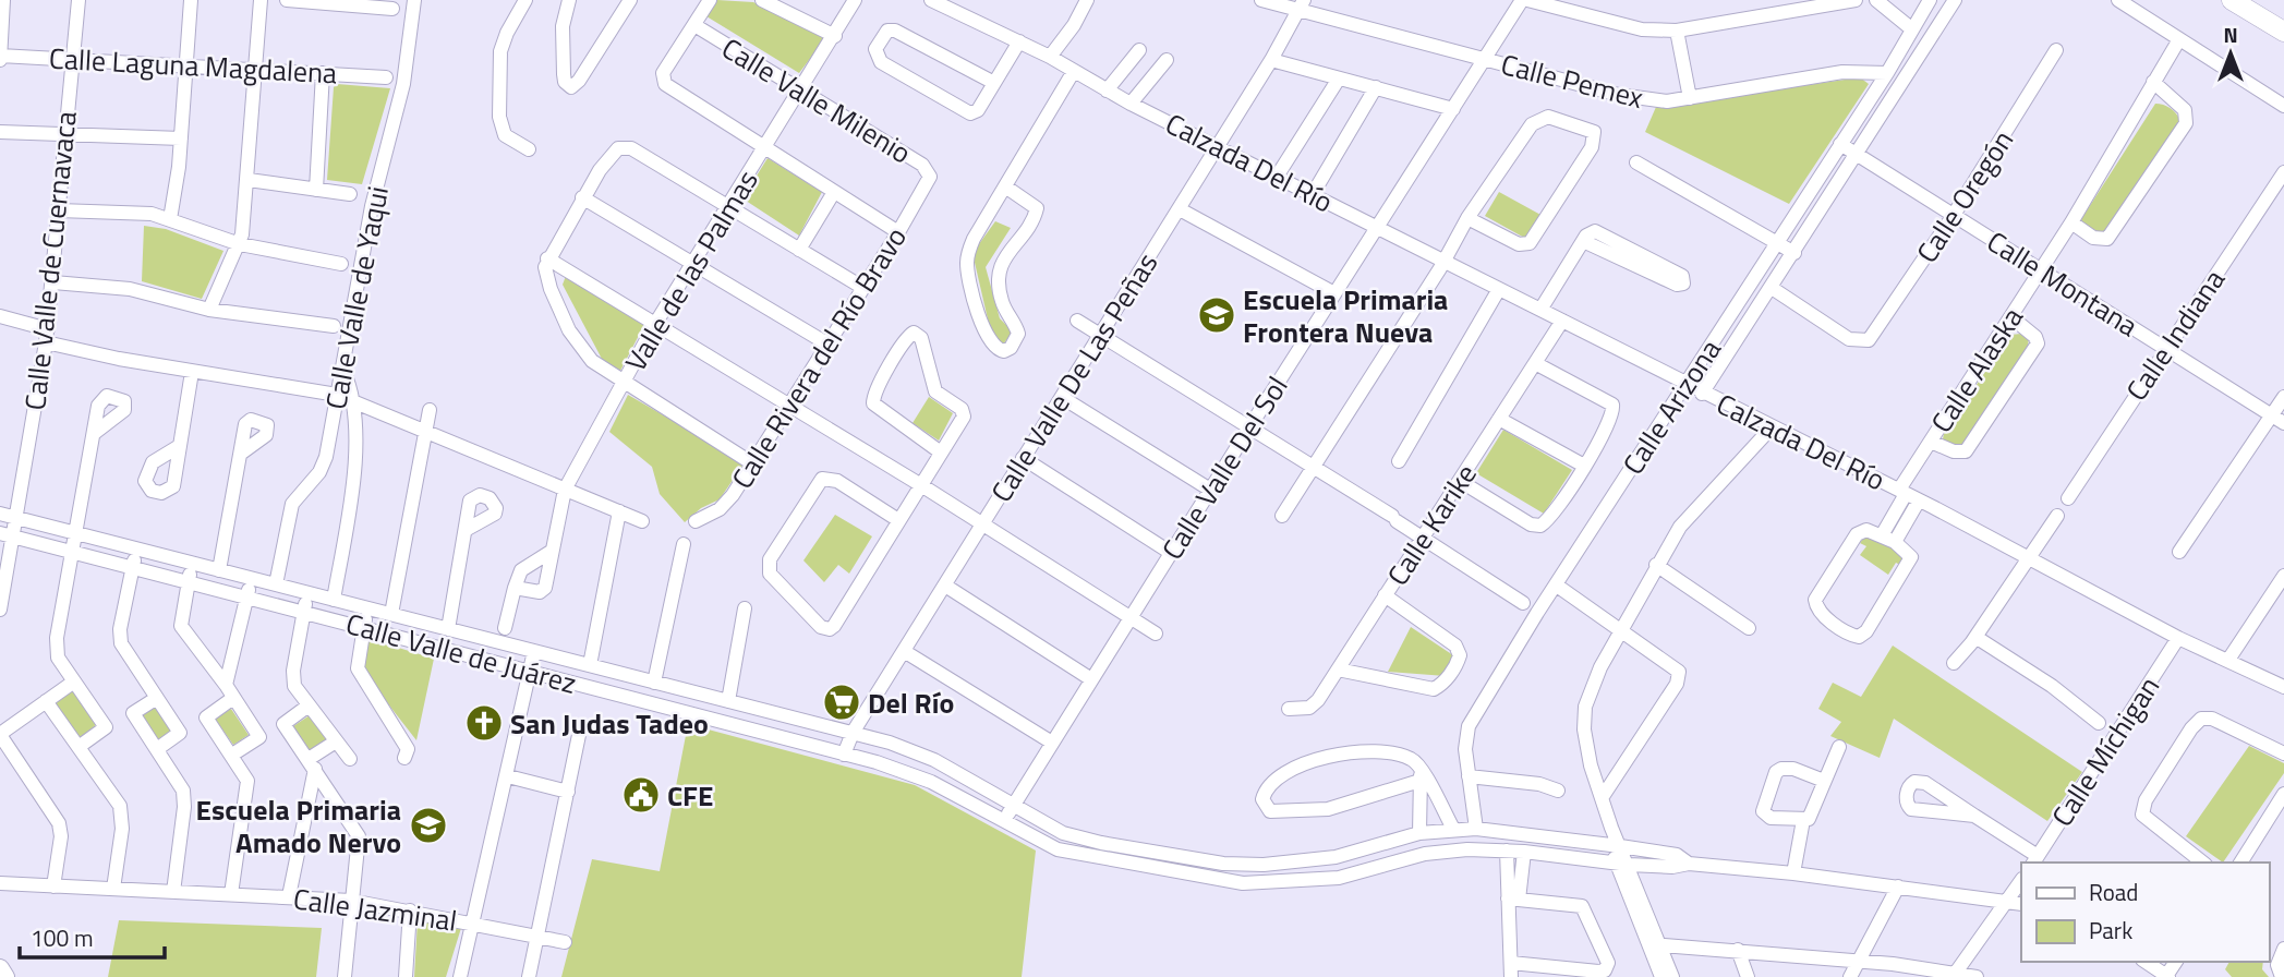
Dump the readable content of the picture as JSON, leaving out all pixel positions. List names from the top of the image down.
{
  "streets": {
    "street": [
      "Calle Laguna Magdalena",
      "Calle Pemex",
      "Calle Valle Milenio",
      "Calzada Del Río",
      "Calle Oregón",
      "Calle Valle de Cuernavaca",
      "Valle de las Palmas",
      "Calle Montana",
      "Calle Valle de Yaqui",
      "Calle Indiana",
      "Calle Rivera del Río Bravo",
      "Calle Alaska",
      "Calle Valle De Las Peñas",
      "Calle Arizona",
      "Calle Valle Del Sol",
      "Calle Karike",
      "Calle Valle de Juárez",
      "Calle Míchigan",
      "Calle Jazminal"
    ]
  },
  "crossings": [
    ["Calle Laguna Magdalena", "Calle Valle de Cuernavaca"],
    ["Calle Pemex", "Calle Valle De Las Peñas"],
    ["Calle Pemex", "Calle Arizona"],
    ["Calle Pemex", "Calle Valle Del Sol"],
    ["Calle Valle Milenio", "Valle de las Palmas"],
    ["Calle Valle Milenio", "Calle Rivera del Río Bravo"],
    ["Calzada Del Río", "Calle Alaska"],
    ["Calzada Del Río", "Calle Valle De Las Peñas"],
    ["Calzada Del Río", "Calle Arizona"],
    ["Calzada Del Río", "Calle Valle Del Sol"],
    ["Calzada Del Río", "Calle Karike"],
    ["Calzada Del Río", "Calle Míchigan"],
    ["Calle Oregón", "Calle Montana"],
    ["Calle Oregón", "Calle Arizona"],
    ["Calle Valle de Cuernavaca", "Calle Valle de Juárez"],
    ["Calle Montana", "Calle Indiana"],
    ["Calle Montana", "Calle Alaska"],
    ["Calle Montana", "Calle Arizona"],
    ["Calle Valle de Yaqui", "Calle Valle de Juárez"],
    ["Calle Valle De Las Peñas", "Calle Valle de Juárez"],
    ["Calle Arizona", "Calle Valle de Juárez"],
    ["Calle Valle Del Sol", "Calle Valle de Juárez"]
  ],
  "places": {
    "school or university": ["Escuela Primaria Frontera Nueva", "Escuela Primaria Amado Nervo"],
    "supermarket": ["Del Río"],
    "church": ["San Judas Tadeo"],
    "public building": ["CFE"]
  },
  "legend": ["Road", "Park"],
  "scale_bar": "100 m",
  "north": "top"
}
